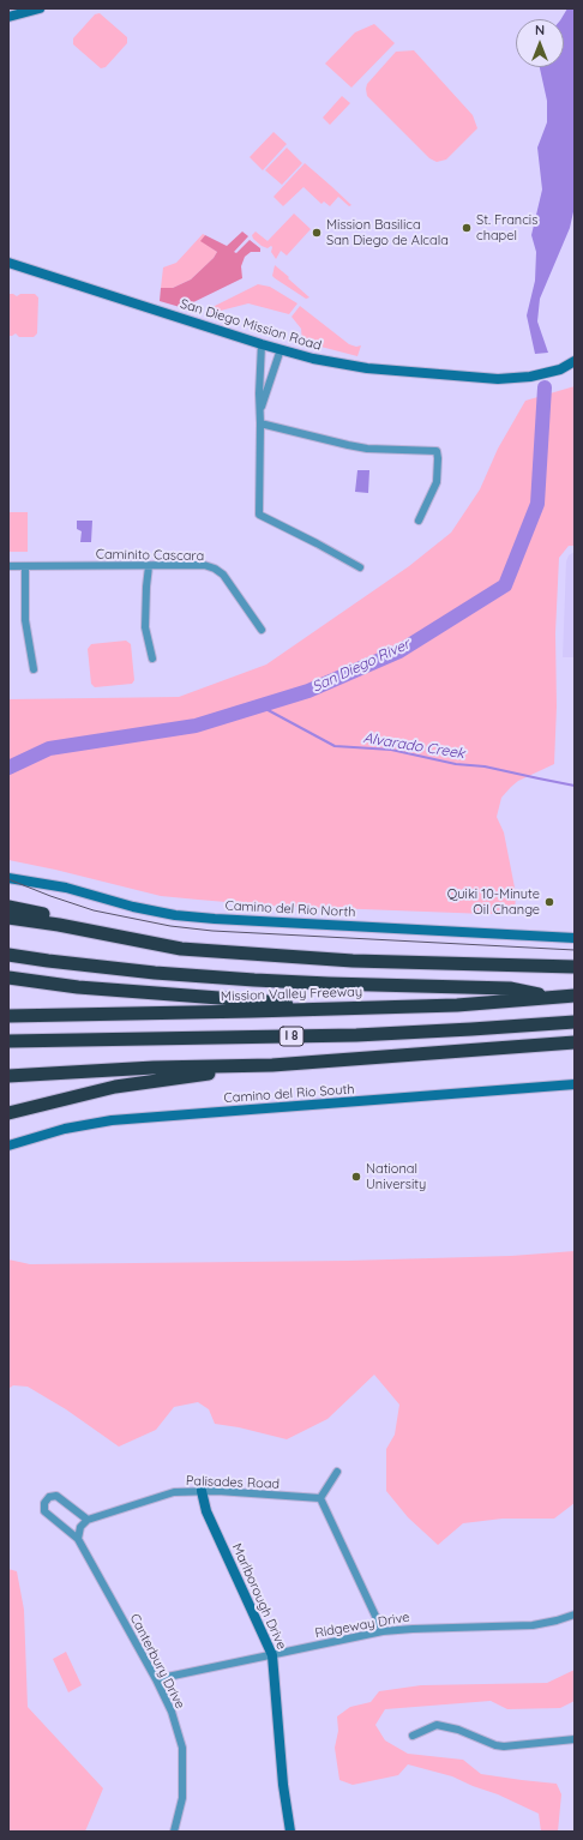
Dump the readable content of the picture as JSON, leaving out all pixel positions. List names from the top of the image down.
{
  "streets": {
    "highway": ["Mission Valley Freeway", "I 8"],
    "main road": [
      "San Diego Mission Road",
      "Camino del Rio North",
      "Camino del Rio South",
      "Marlborough Drive"
    ],
    "street": [
      "Caminito Cascara",
      "Palisades Road",
      "Ridgeway Drive",
      "Canterbury Drive"
    ]
  },
  "crossings": [
    ["Palisades Road", "Marlborough Drive"],
    ["Marlborough Drive", "Ridgeway Drive"],
    ["Ridgeway Drive", "Canterbury Drive"]
  ],
  "water": ["San Diego River", "Alvarado Creek"],
  "places": [
    "St. Francis chapel",
    "Mission Basilica San Diego de Alcala",
    "Quiki 10-Minute Oil Change",
    "National University"
  ],
  "north": "top"
}
